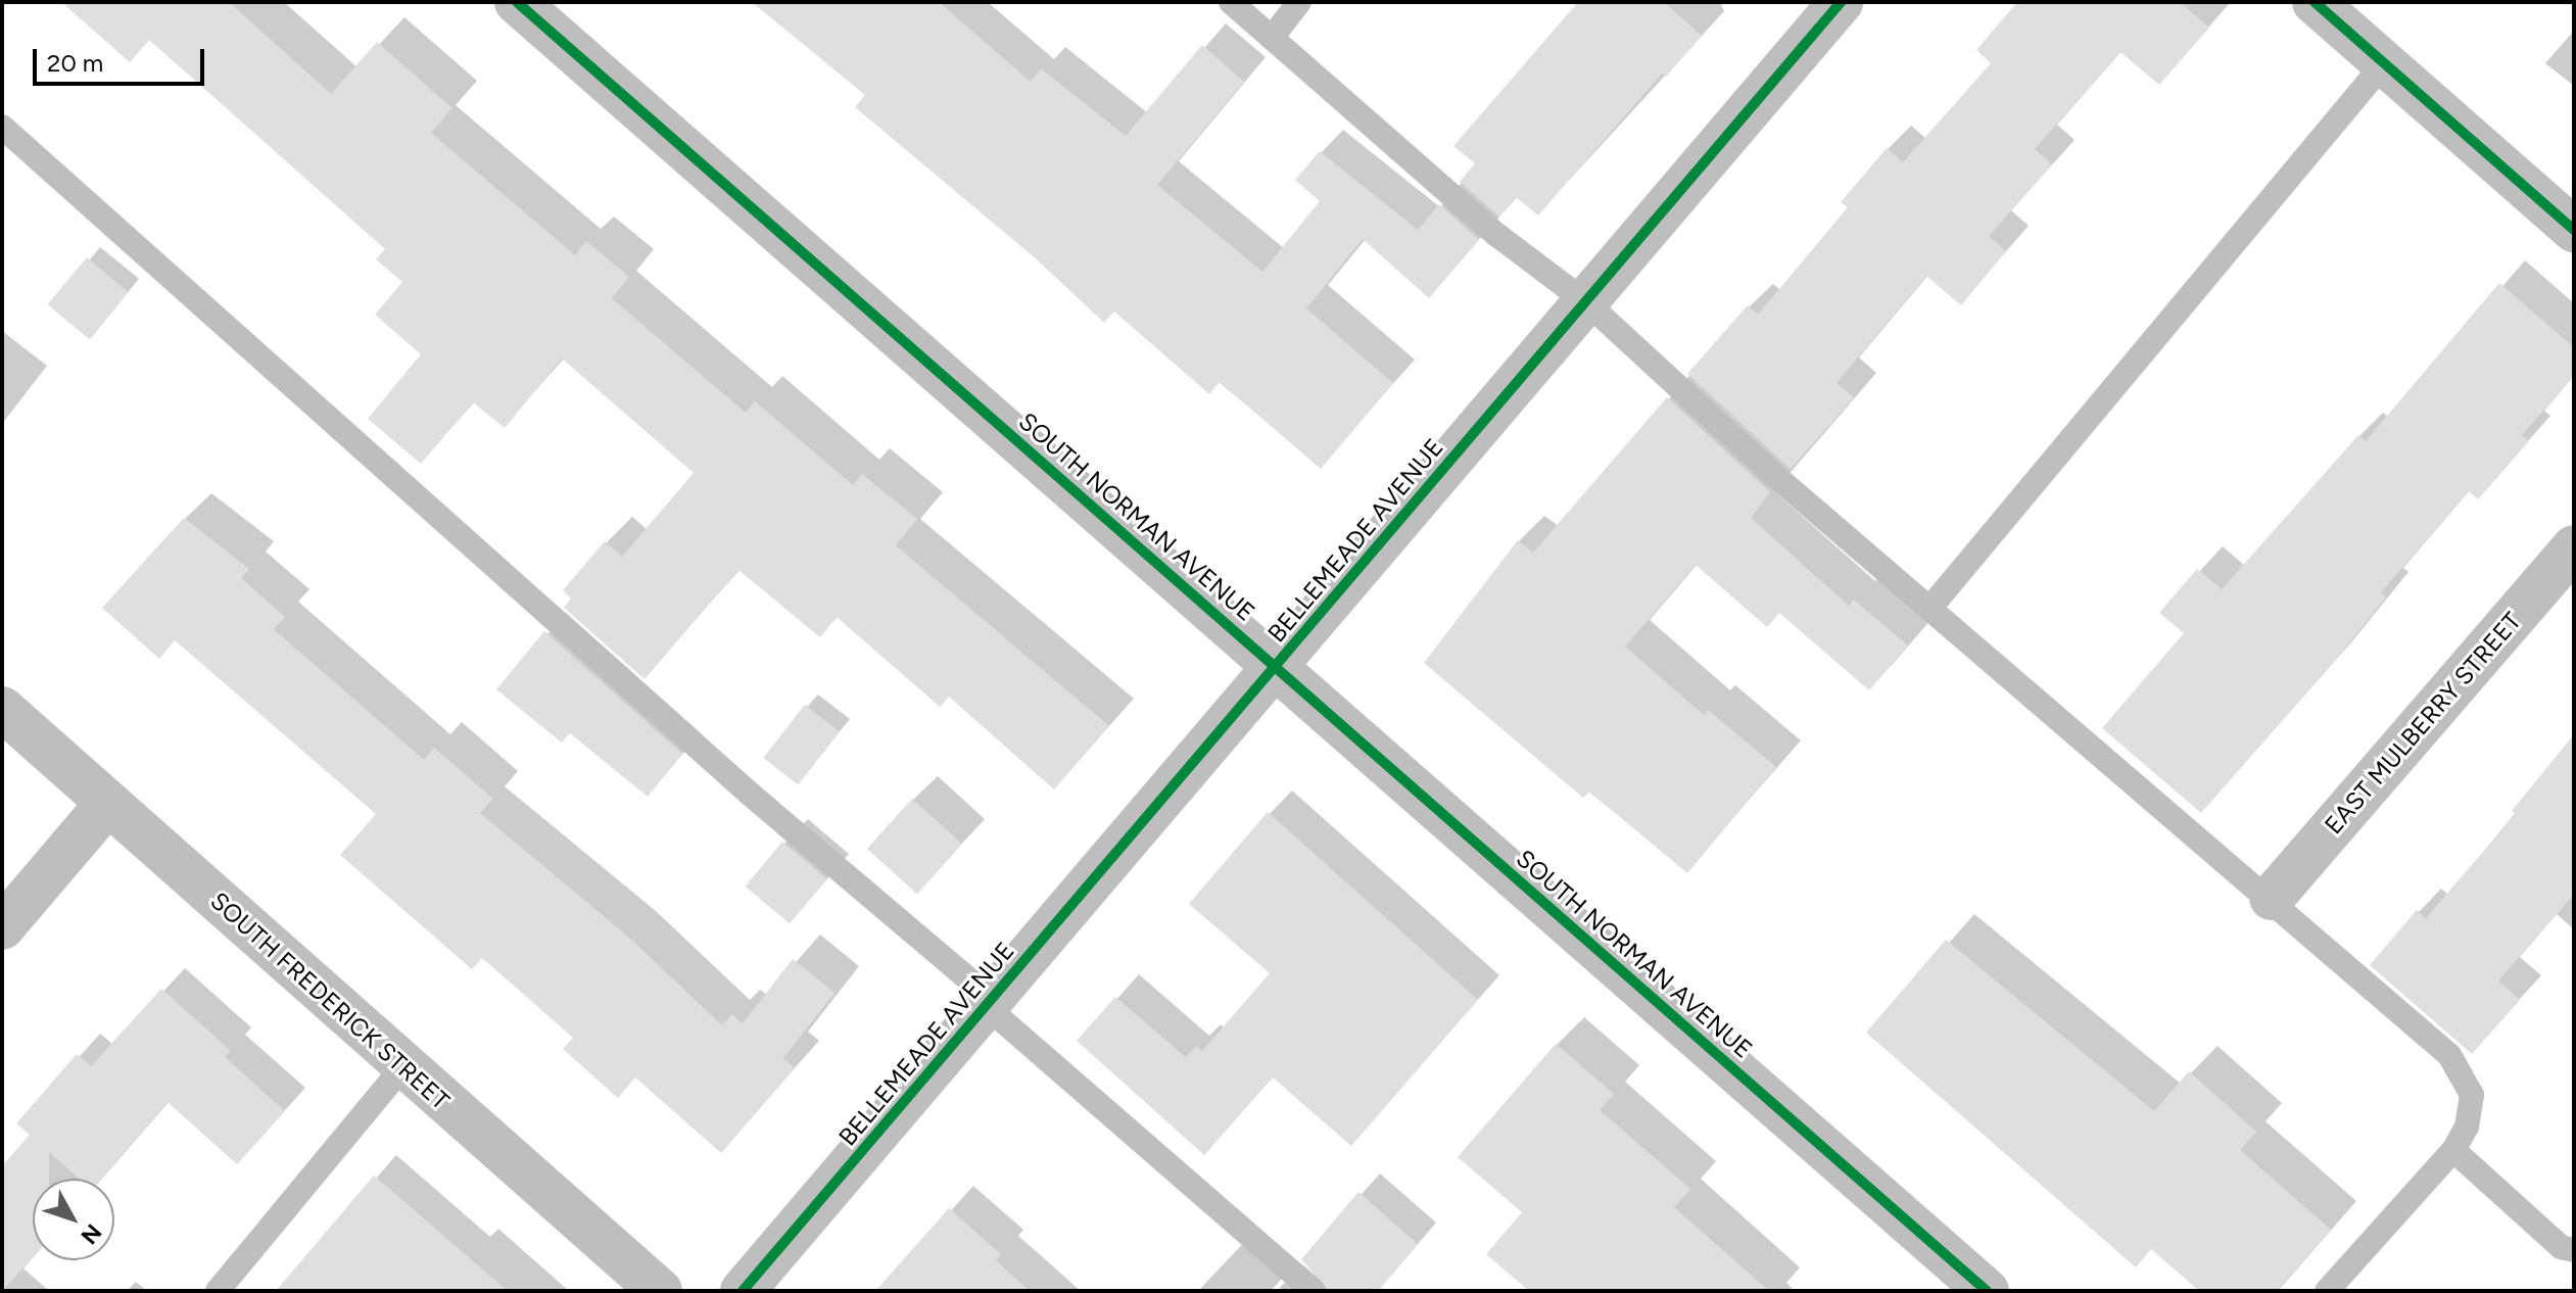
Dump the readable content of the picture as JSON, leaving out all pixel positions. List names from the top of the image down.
{
  "streets": {
    "street": [
      "SOUTH NORMAN AVENUE",
      "BELLEMEADE AVENUE",
      "EAST MULBERRY STREET",
      "SOUTH FREDERICK STREET"
    ]
  },
  "crossings": [
    ["SOUTH NORMAN AVENUE", "BELLEMEADE AVENUE"]
  ],
  "scale_bar": "20 m",
  "north": "bottom right"
}
